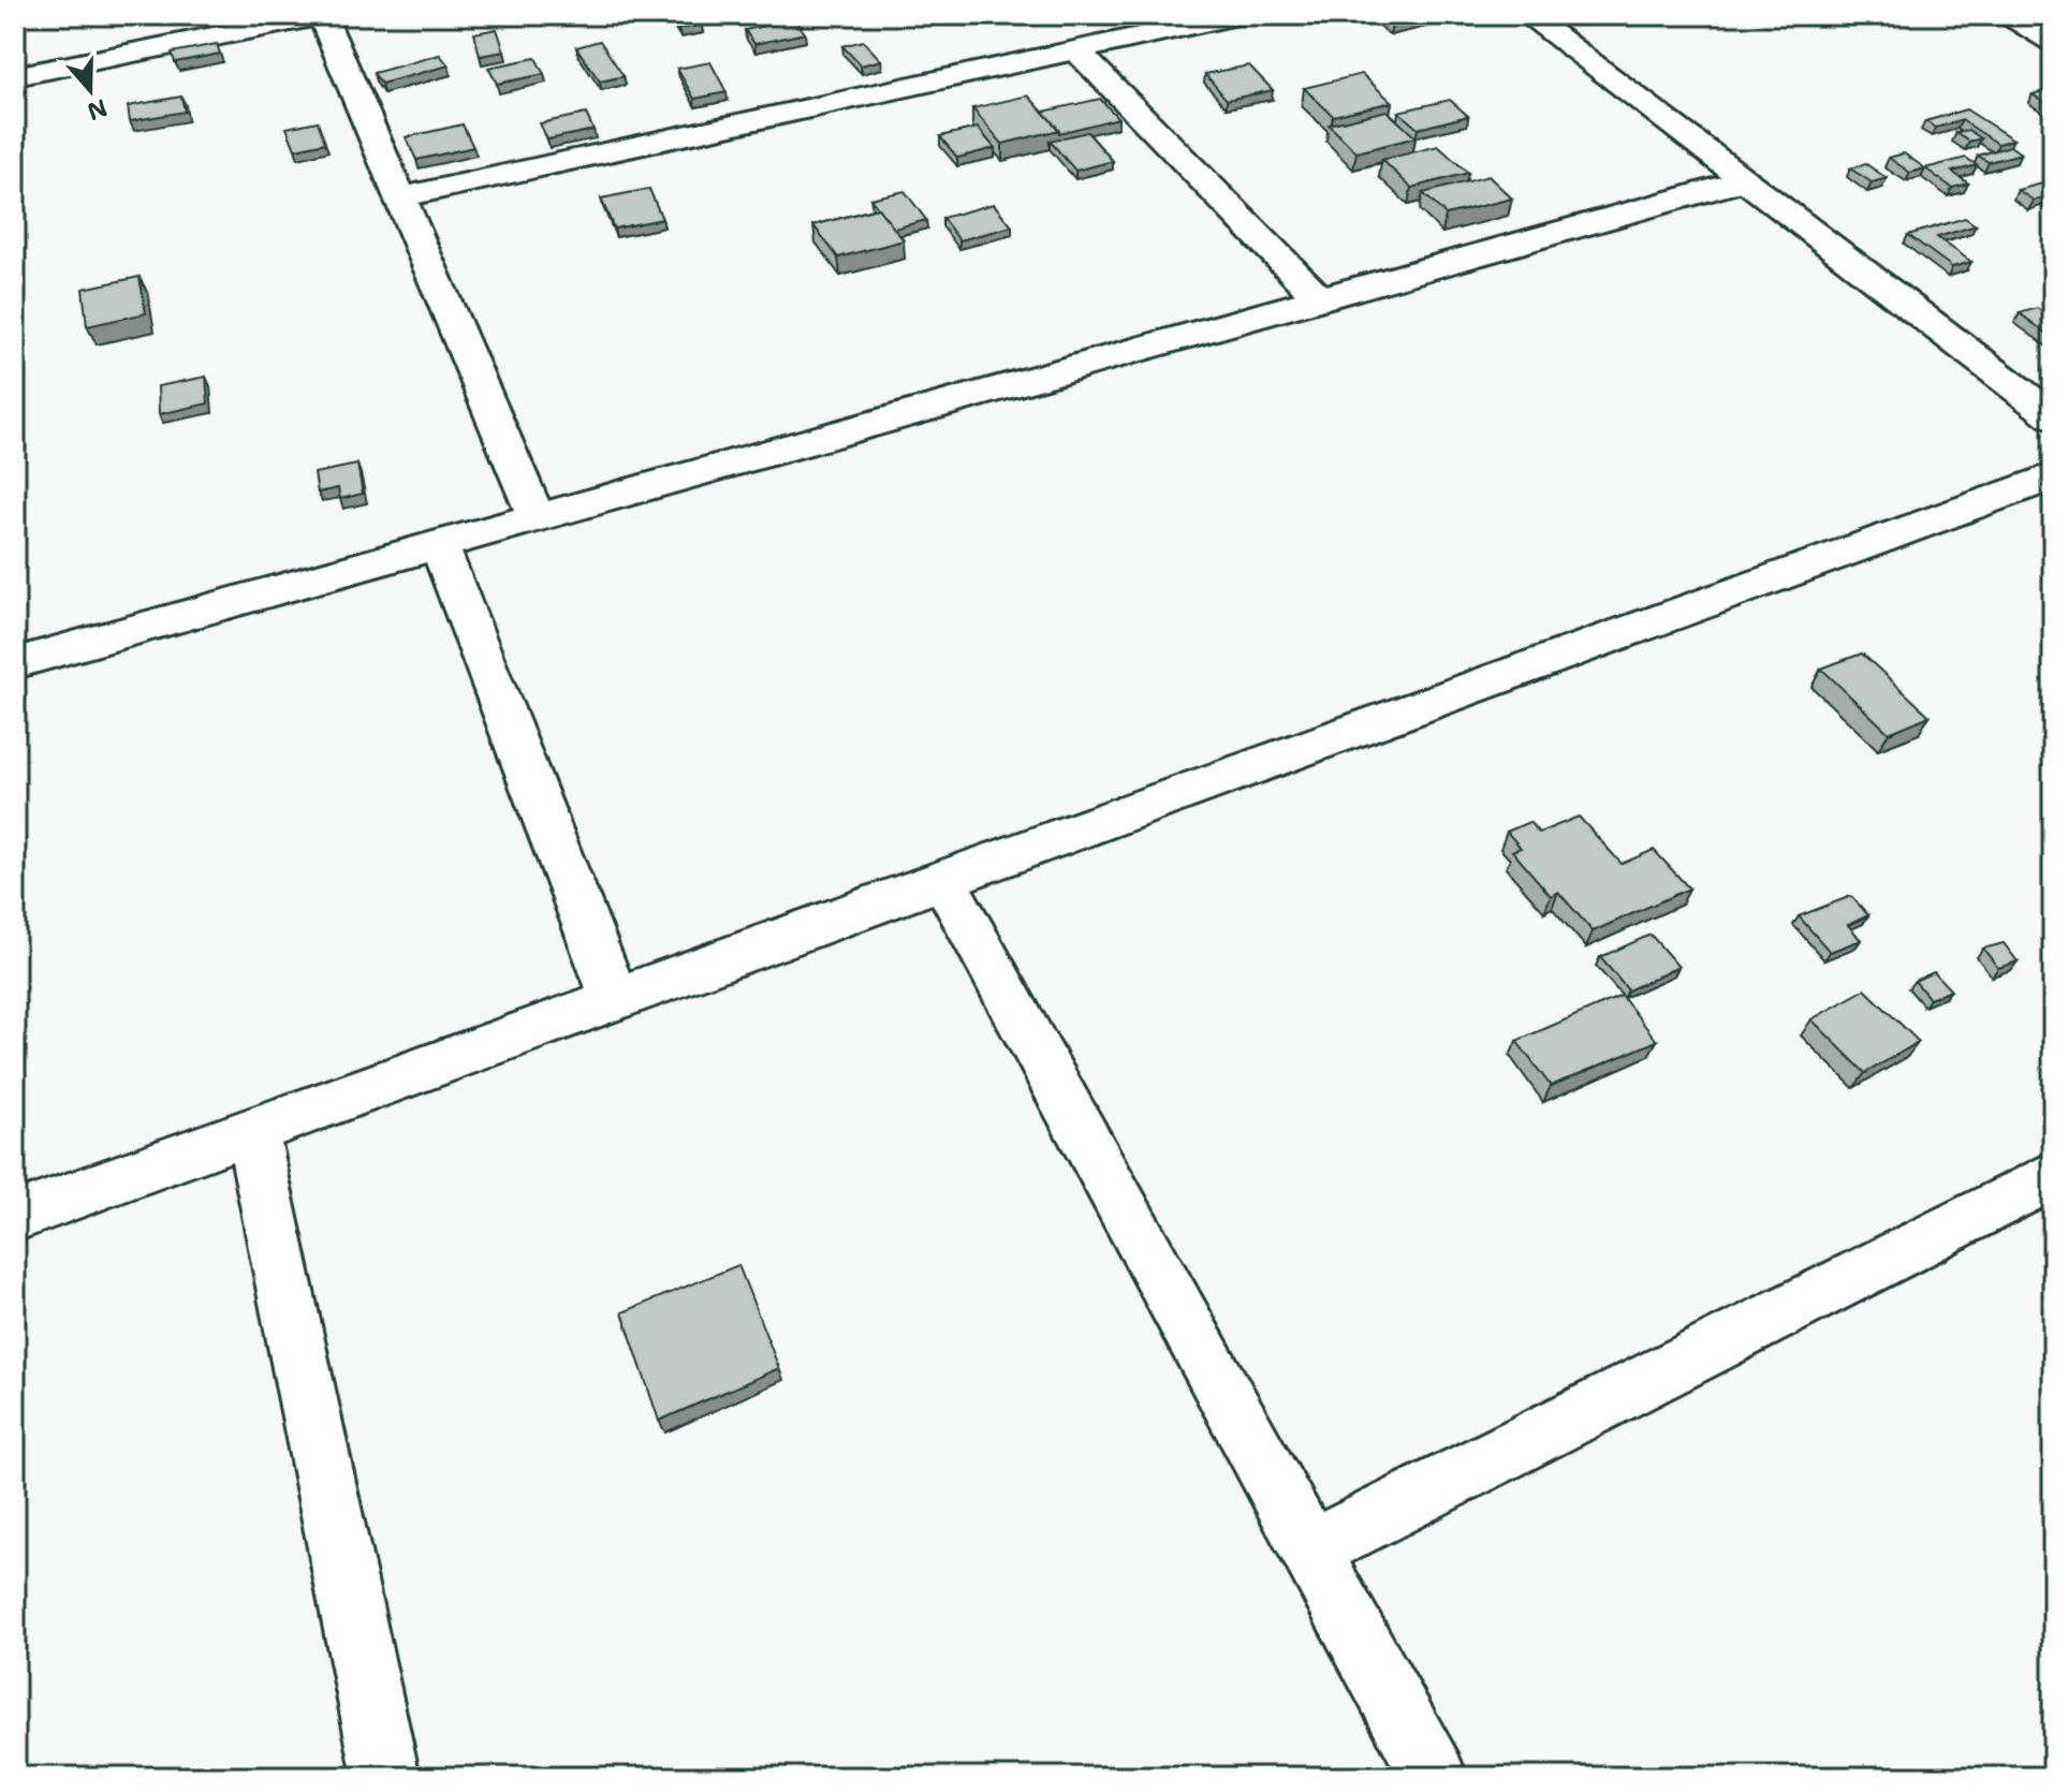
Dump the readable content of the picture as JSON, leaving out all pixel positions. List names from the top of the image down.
{
  "north": "bottom"
}
